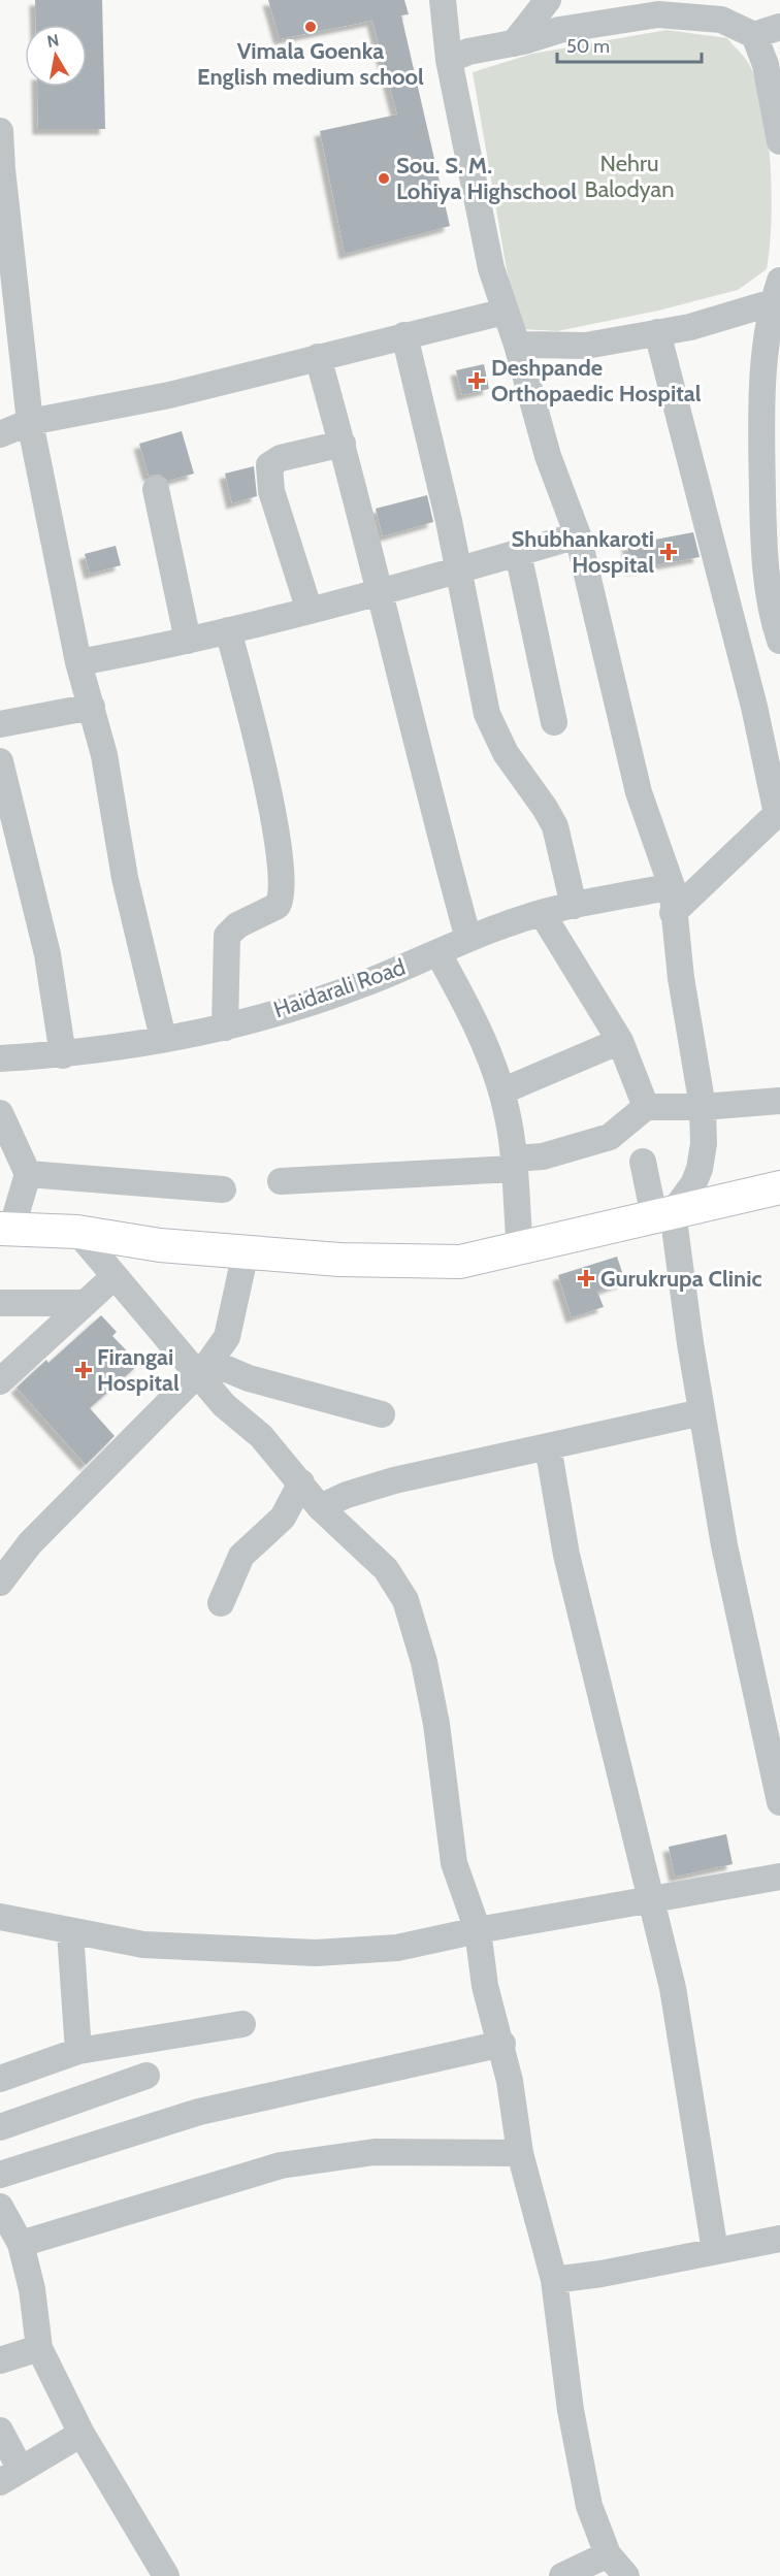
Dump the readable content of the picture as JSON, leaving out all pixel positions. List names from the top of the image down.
{
  "streets": {
    "street": ["Haidarali Road"]
  },
  "parks": ["Nehru Balodyan"],
  "places": {
    "other": ["Vimala Goenka English medium school", "Sou. S. M. Lohiya Highschool"],
    "health": [
      "Deshpande Orthopaedic Hospital",
      "Shubhankaroti Hospital",
      "Gurukrupa Clinic",
      "Firangai Hospital"
    ]
  },
  "scale_bar": "50 m",
  "north": "top"
}
